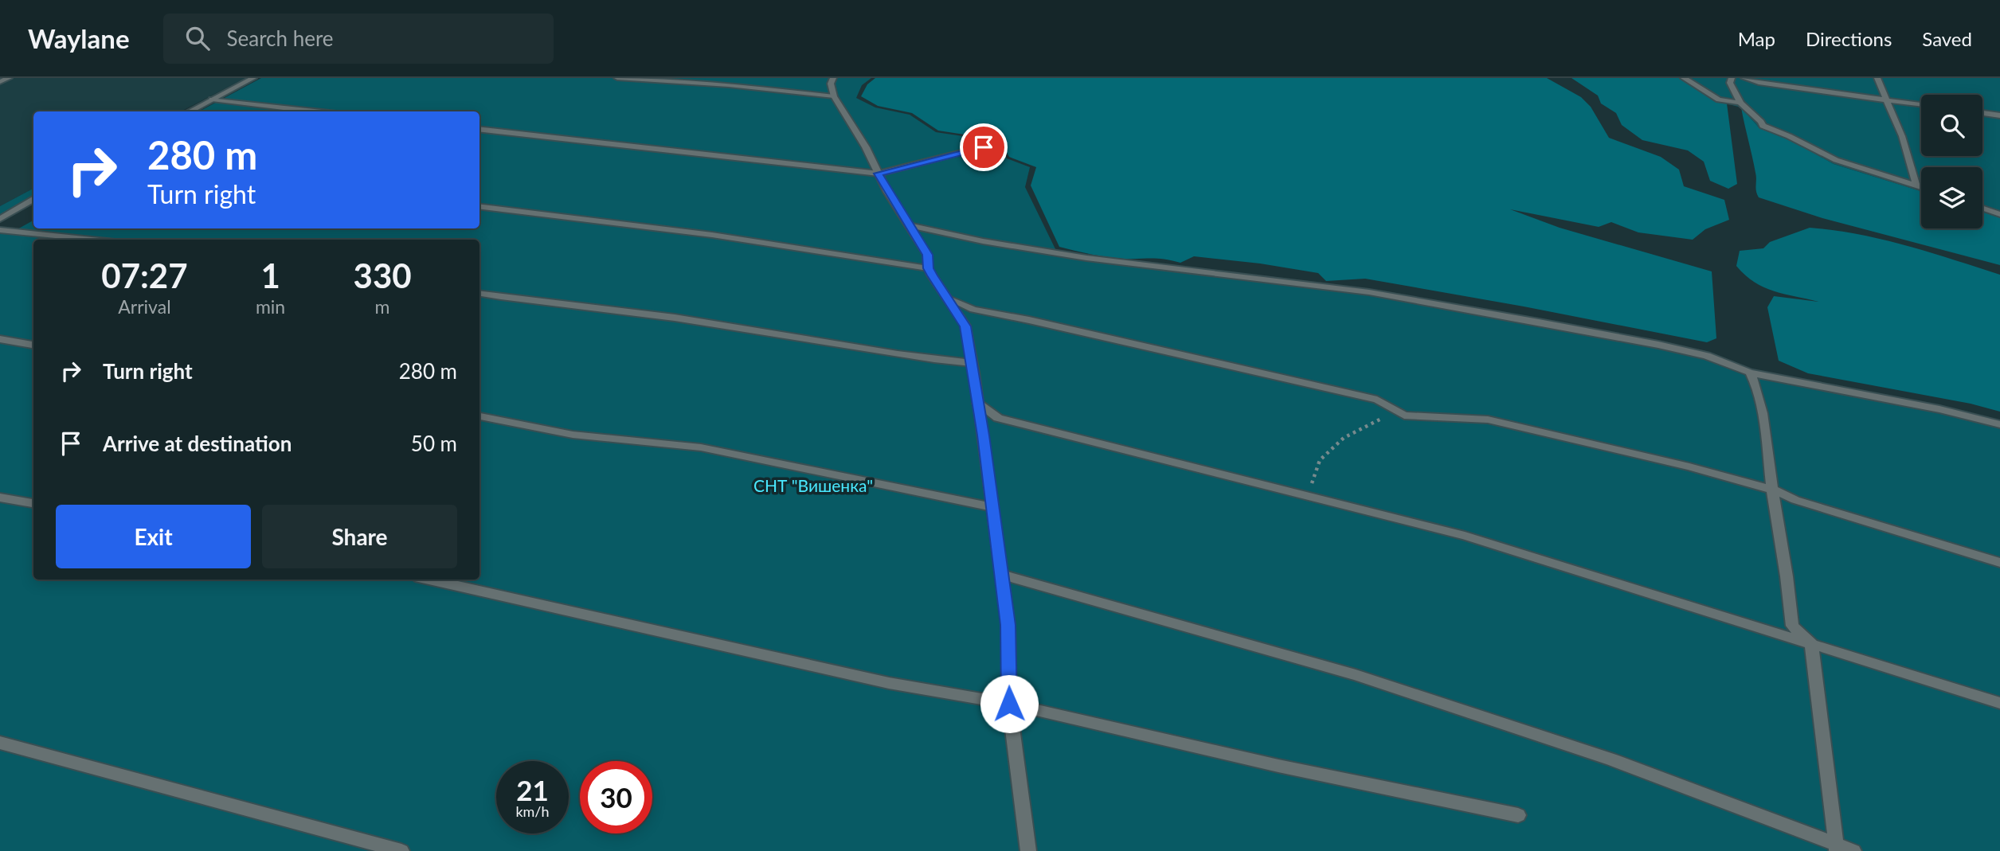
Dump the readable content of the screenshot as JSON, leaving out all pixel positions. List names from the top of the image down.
{
  "parks": ["СНТ \"Вишенка\""],
  "page": {
    "header": "Waylane",
    "search": "Search here",
    "nav": ["Map", "Directions", "Saved"],
    "turn": ["280 m", "Turn right"],
    "eta": [
      "07:27",
      "Arrival",
      "1",
      "min",
      "330",
      "m"
    ],
    "list": [
      {
        "name": "Turn right",
        "value": "280 m"
      },
      {
        "name": "Arrive at destination",
        "value": "50 m"
      }
    ],
    "buttons": ["Exit", "Share"],
    "speed": "21 km/h",
    "limit": "30"
  }
}
